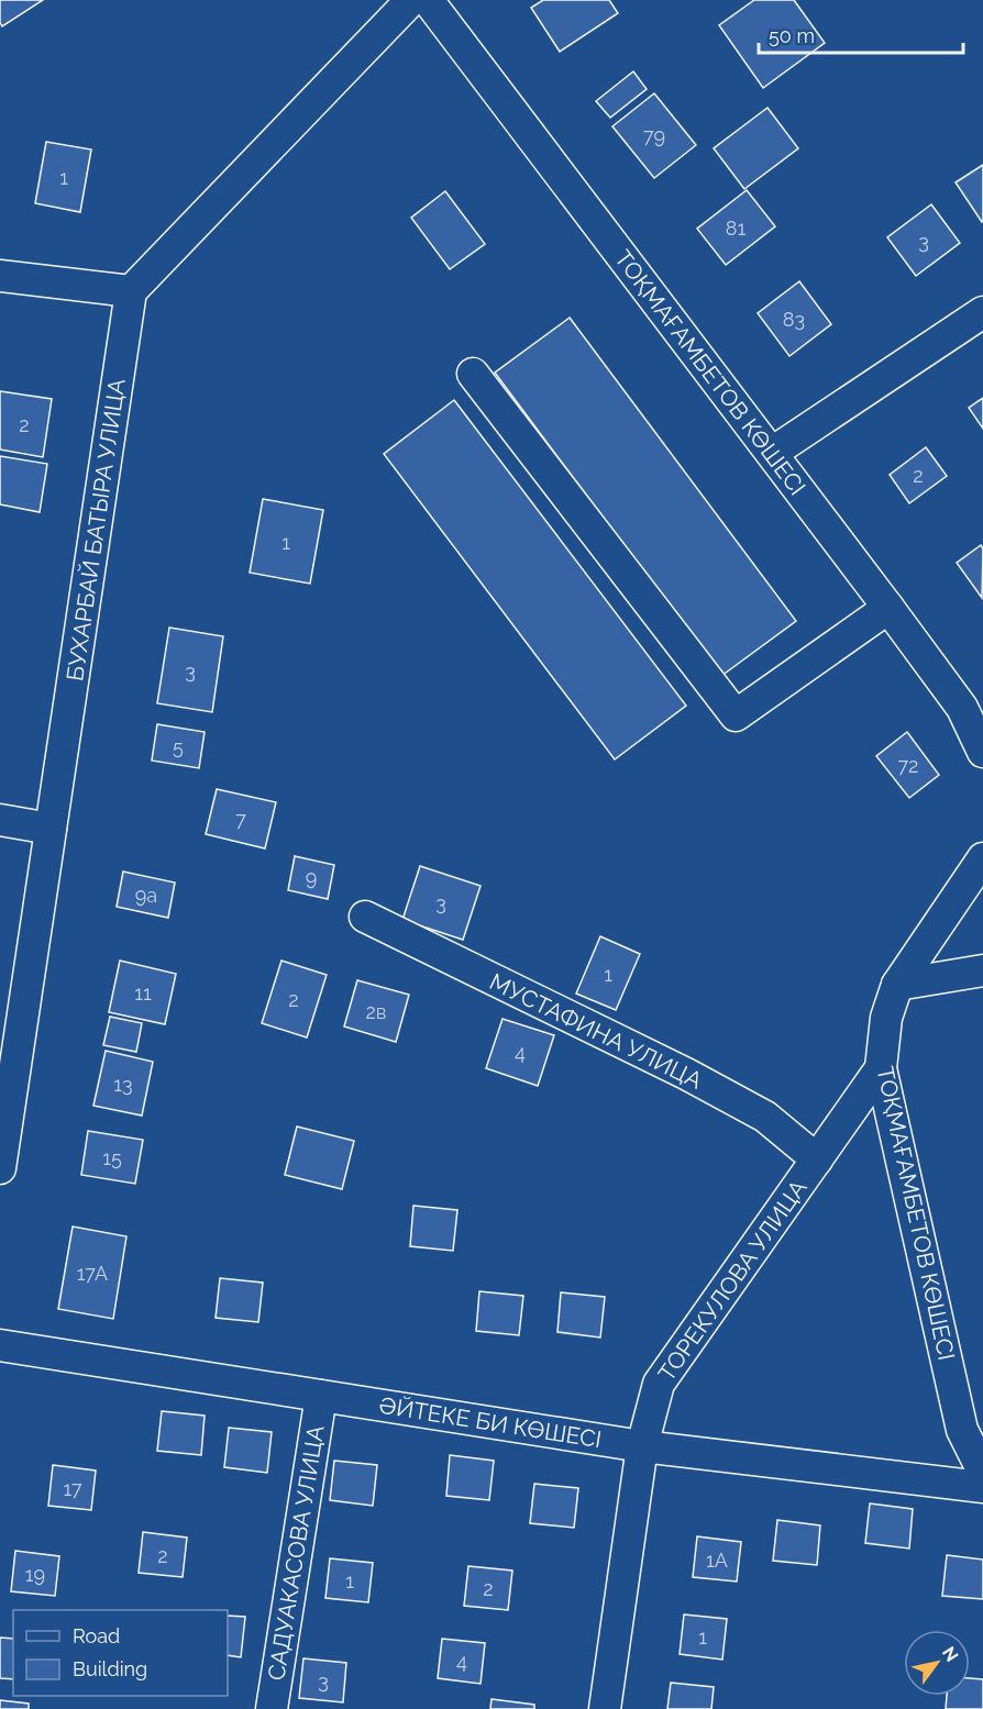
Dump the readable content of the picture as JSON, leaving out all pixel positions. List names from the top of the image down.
{
  "streets": {
    "street": [
      "ТОҚМАҒАМБЕТОВ КӨШЕСІ",
      "БУХАРБАЙ БАТЫРА УЛИЦА",
      "МУСТАФИНА УЛИЦА",
      "ТОРЕКУЛОВА УЛИЦА",
      "ӘЙТЕКЕ БИ КӨШЕСІ",
      "САДУАКАСОВА УЛИЦА"
    ]
  },
  "crossings": [
    ["ТОҚМАҒАМБЕТОВ КӨШЕСІ", "ТОРЕКУЛОВА УЛИЦА"],
    ["МУСТАФИНА УЛИЦА", "ТОРЕКУЛОВА УЛИЦА"],
    ["ТОРЕКУЛОВА УЛИЦА", "ӘЙТЕКЕ БИ КӨШЕСІ"],
    ["ӘЙТЕКЕ БИ КӨШЕСІ", "САДУАКАСОВА УЛИЦА"]
  ],
  "house_numbers": [
    "79",
    "1",
    "81",
    "3",
    "83",
    "2",
    "2",
    "1",
    "3",
    "5",
    "72",
    "7",
    "9",
    "9а",
    "3",
    "1",
    "11",
    "2",
    "2в",
    "4",
    "13",
    "15",
    "17А",
    "17",
    "2",
    "1А",
    "19",
    "1",
    "2",
    "1",
    "4",
    "3"
  ],
  "legend": ["Road", "Building"],
  "scale_bar": "50 m",
  "north": "top right"
}
